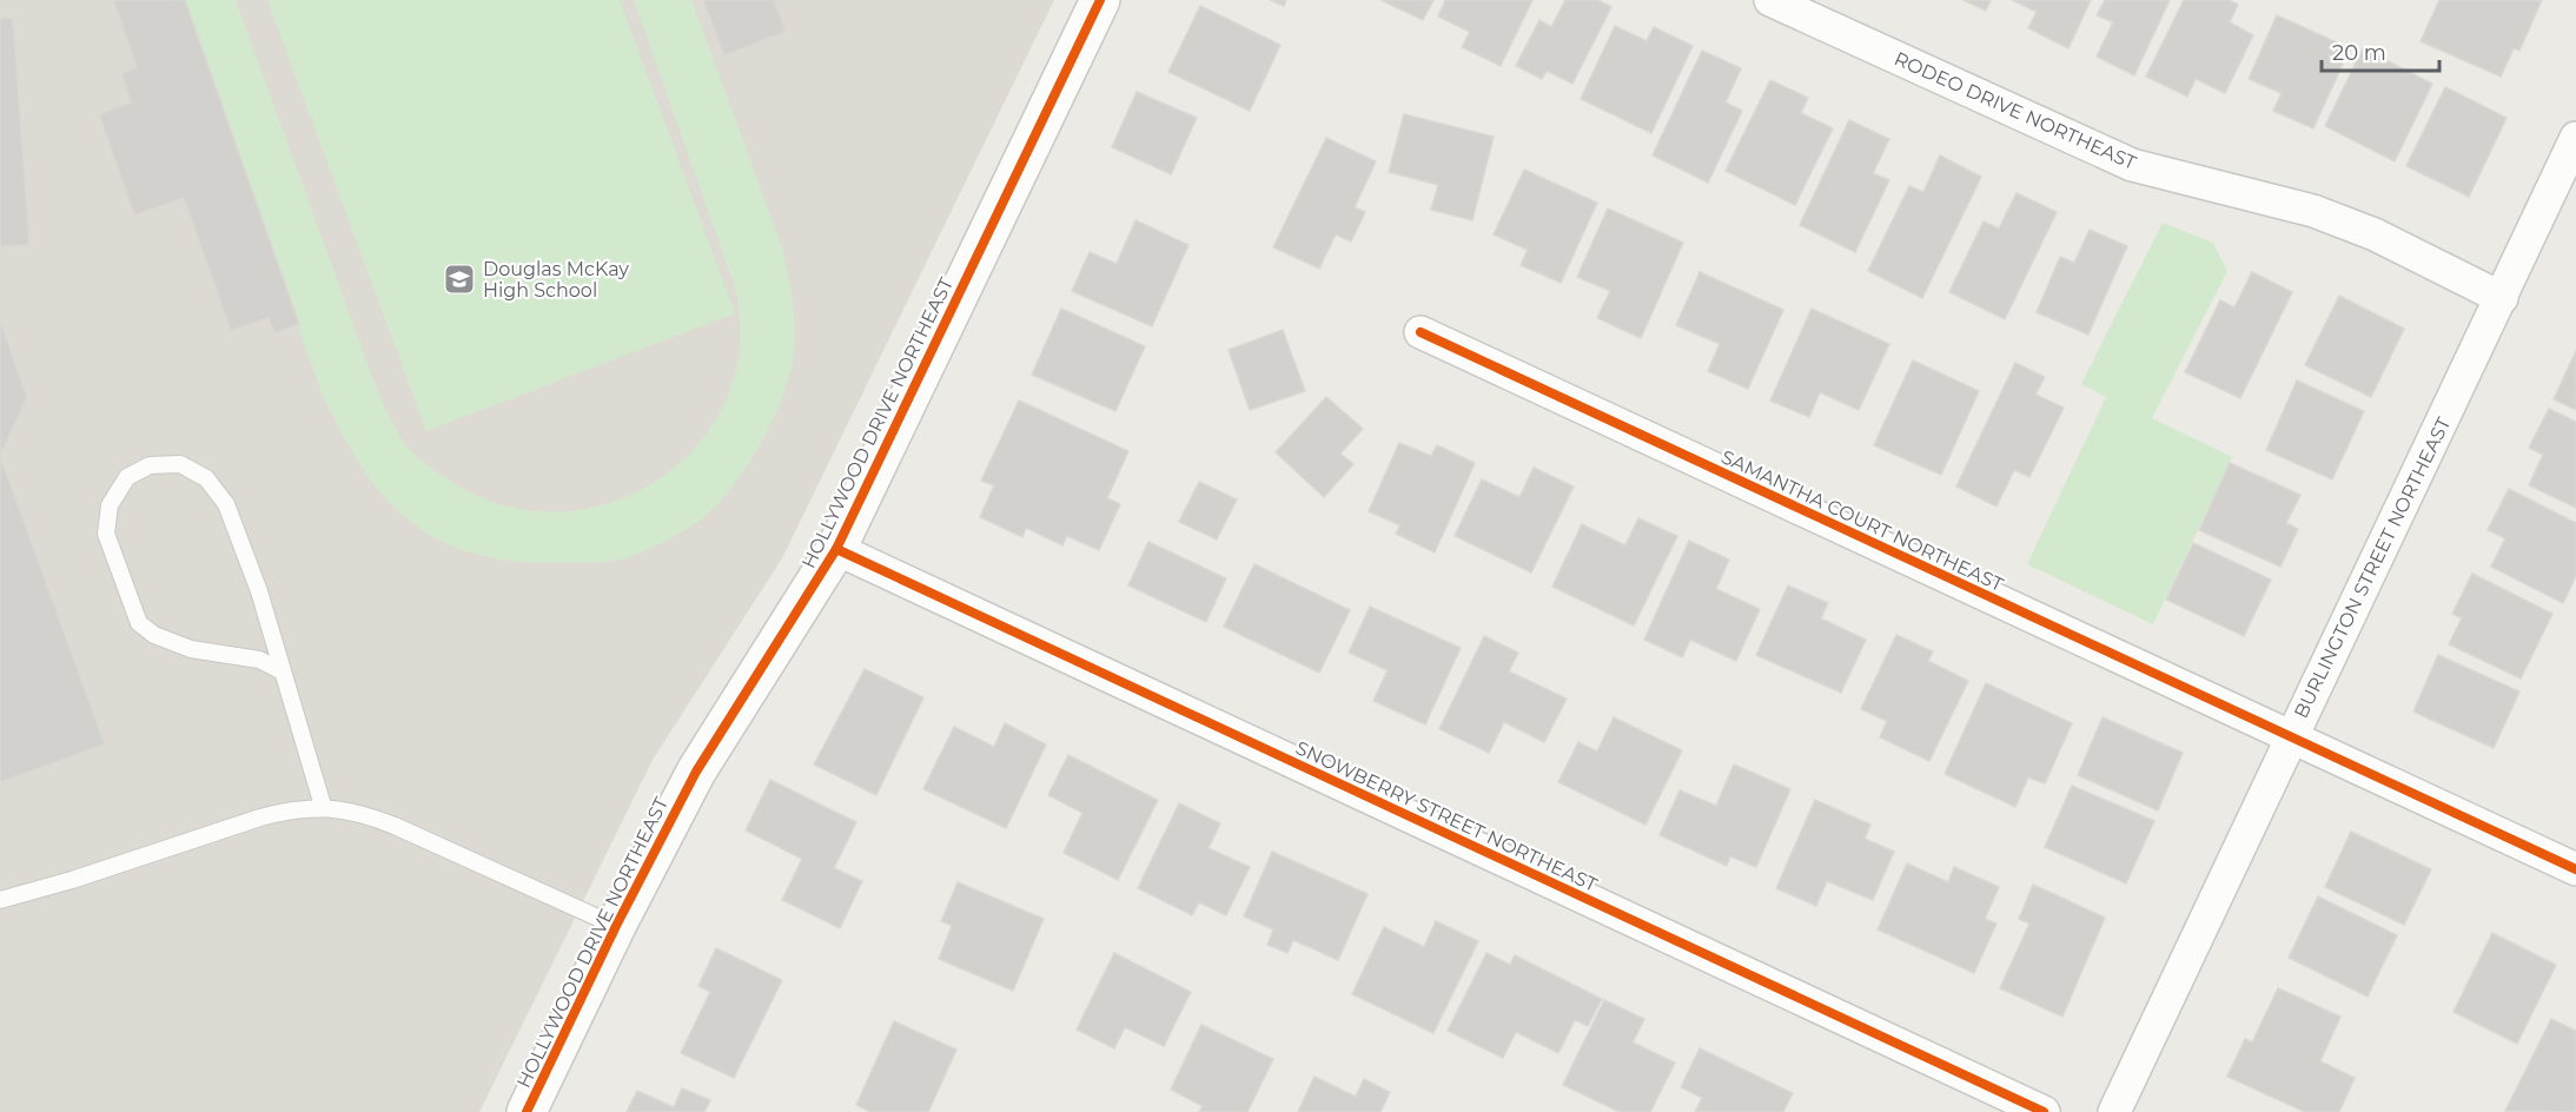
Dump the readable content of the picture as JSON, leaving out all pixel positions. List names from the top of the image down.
{
  "streets": {
    "street": [
      "RODEO DRIVE NORTHEAST",
      "HOLLYWOOD DRIVE NORTHEAST",
      "SAMANTHA COURT NORTHEAST",
      "BURLINGTON STREET NORTHEAST",
      "SNOWBERRY STREET NORTHEAST"
    ]
  },
  "crossings": [
    ["RODEO DRIVE NORTHEAST", "BURLINGTON STREET NORTHEAST"],
    ["HOLLYWOOD DRIVE NORTHEAST", "SNOWBERRY STREET NORTHEAST"],
    ["SAMANTHA COURT NORTHEAST", "BURLINGTON STREET NORTHEAST"]
  ],
  "places": {
    "school or university": ["Douglas McKay High School"]
  },
  "scale_bar": "20 m"
}
